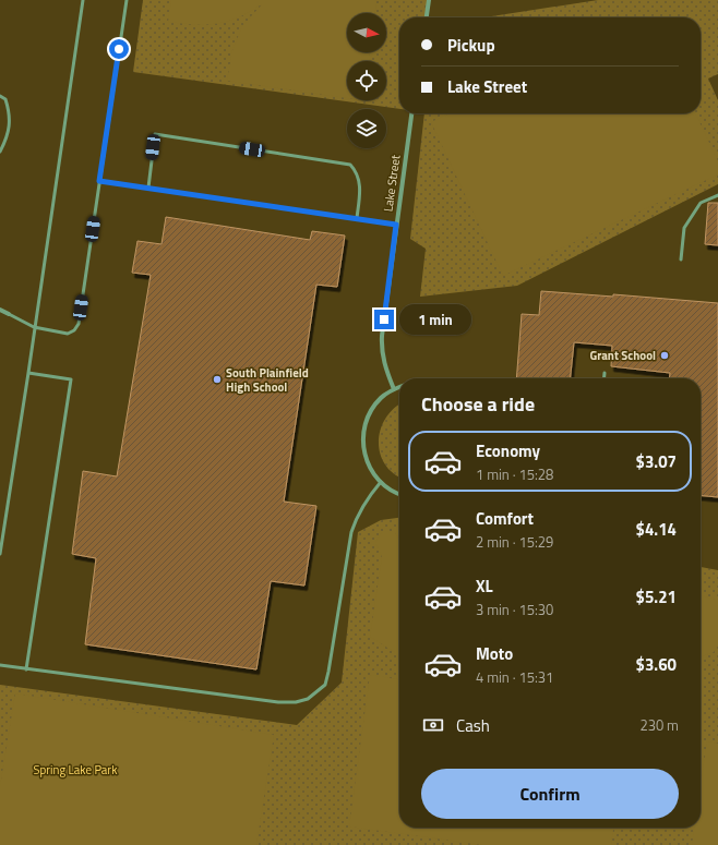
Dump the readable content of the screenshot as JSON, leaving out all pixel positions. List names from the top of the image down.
{
  "streets": {
    "street": ["Lake Street"]
  },
  "parks": ["Spring Lake Park"],
  "places": ["Grant School", "South Plainfield High School"],
  "north": "right",
  "page": {
    "banner": ["Pickup", "Lake Street"],
    "bubble": "1 min",
    "heading": "Choose a ride",
    "list": [
      {
        "name": "Economy",
        "note": "1 min · 15:28",
        "value": "$3.07"
      },
      {
        "name": "Comfort",
        "note": "2 min · 15:29",
        "value": "$4.14"
      },
      {
        "name": "XL",
        "note": "3 min · 15:30",
        "value": "$5.21"
      },
      {
        "name": "Moto",
        "note": "4 min · 15:31",
        "value": "$3.60"
      }
    ],
    "pay": ["Cash", "230 m"],
    "buttons": "Confirm"
  }
}
